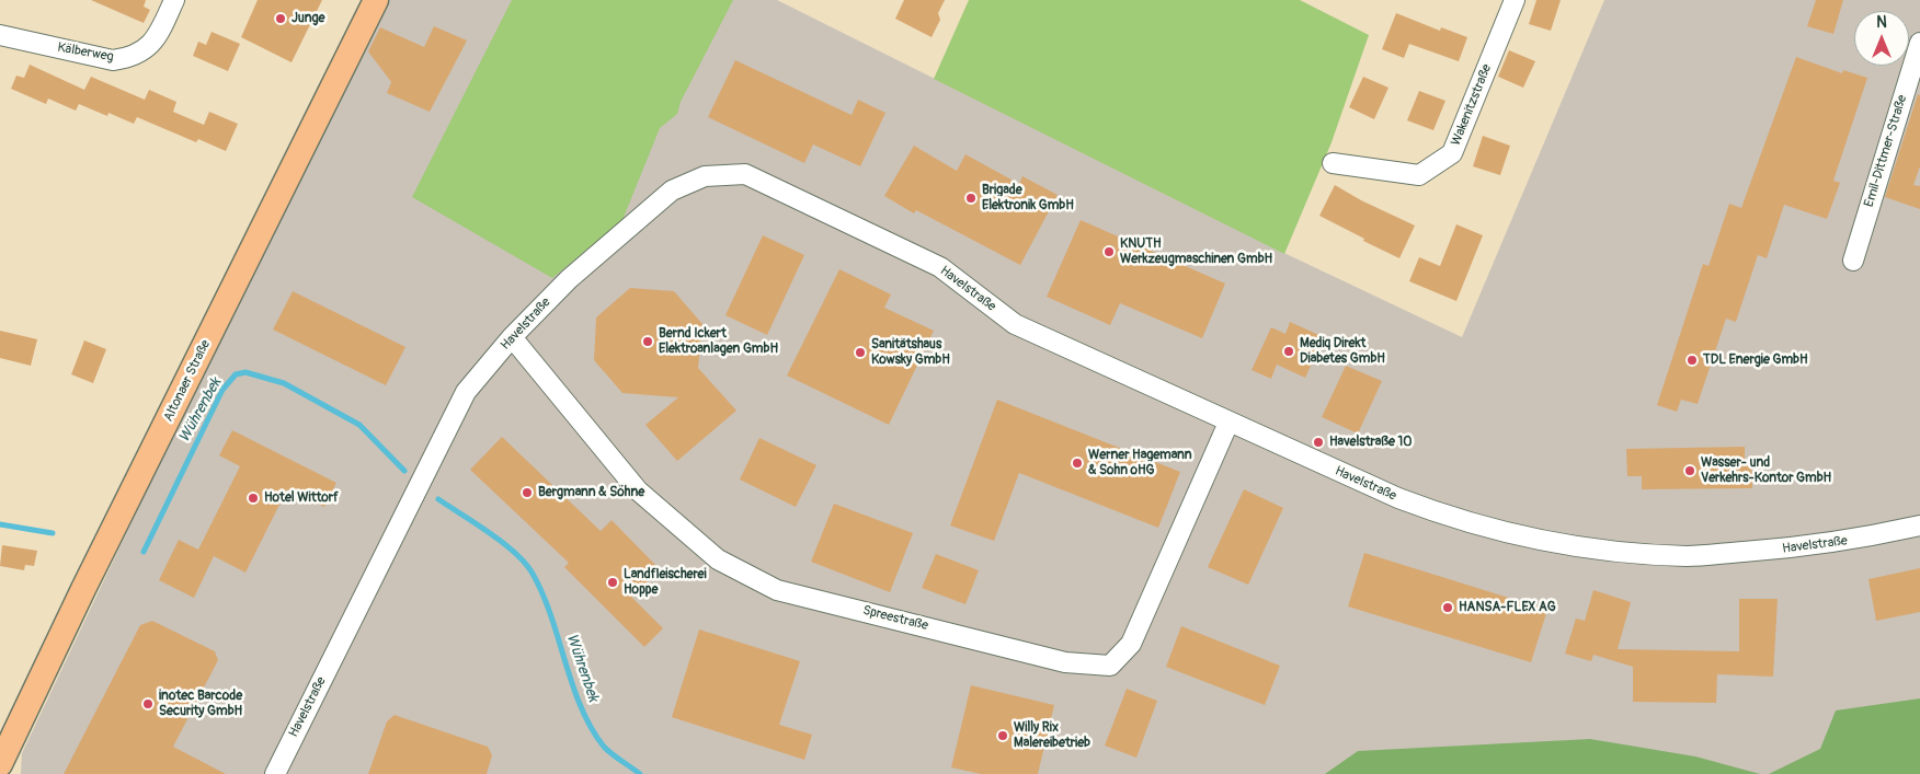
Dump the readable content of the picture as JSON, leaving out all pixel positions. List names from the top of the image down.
{
  "streets": {
    "main road": ["Altonaer Straße"],
    "street": [
      "Kälberweg",
      "Wakenitzstraße",
      "Emil-Dittmer-Straße",
      "Havelstraße",
      "Spreestraße"
    ]
  },
  "crossings": [
    ["Havelstraße", "Spreestraße"]
  ],
  "water": ["Wührenbek"],
  "places": [
    "Junge",
    "Brigade Elektronik GmbH",
    "KNUTH Werkzeugmaschinen GmbH",
    "Bernd Ickert Elektroanlagen GmbH",
    "Mediq Direkt Diabetes GmbH",
    "Sanitätshaus Kowsky GmbH",
    "TDL Energie GmbH",
    "Havelstraße 10",
    "Werner Hagemann & Sohn oHG",
    "Wasser- und Verkehrs-Kontor GmbH",
    "Bergmann & Söhne",
    "Hotel Wittorf",
    "Landfleischerei Hoppe",
    "HANSA-FLEX AG",
    "inotec Barcode Security GmbH",
    "Willy Rix Malereibetrieb"
  ],
  "north": "top"
}
